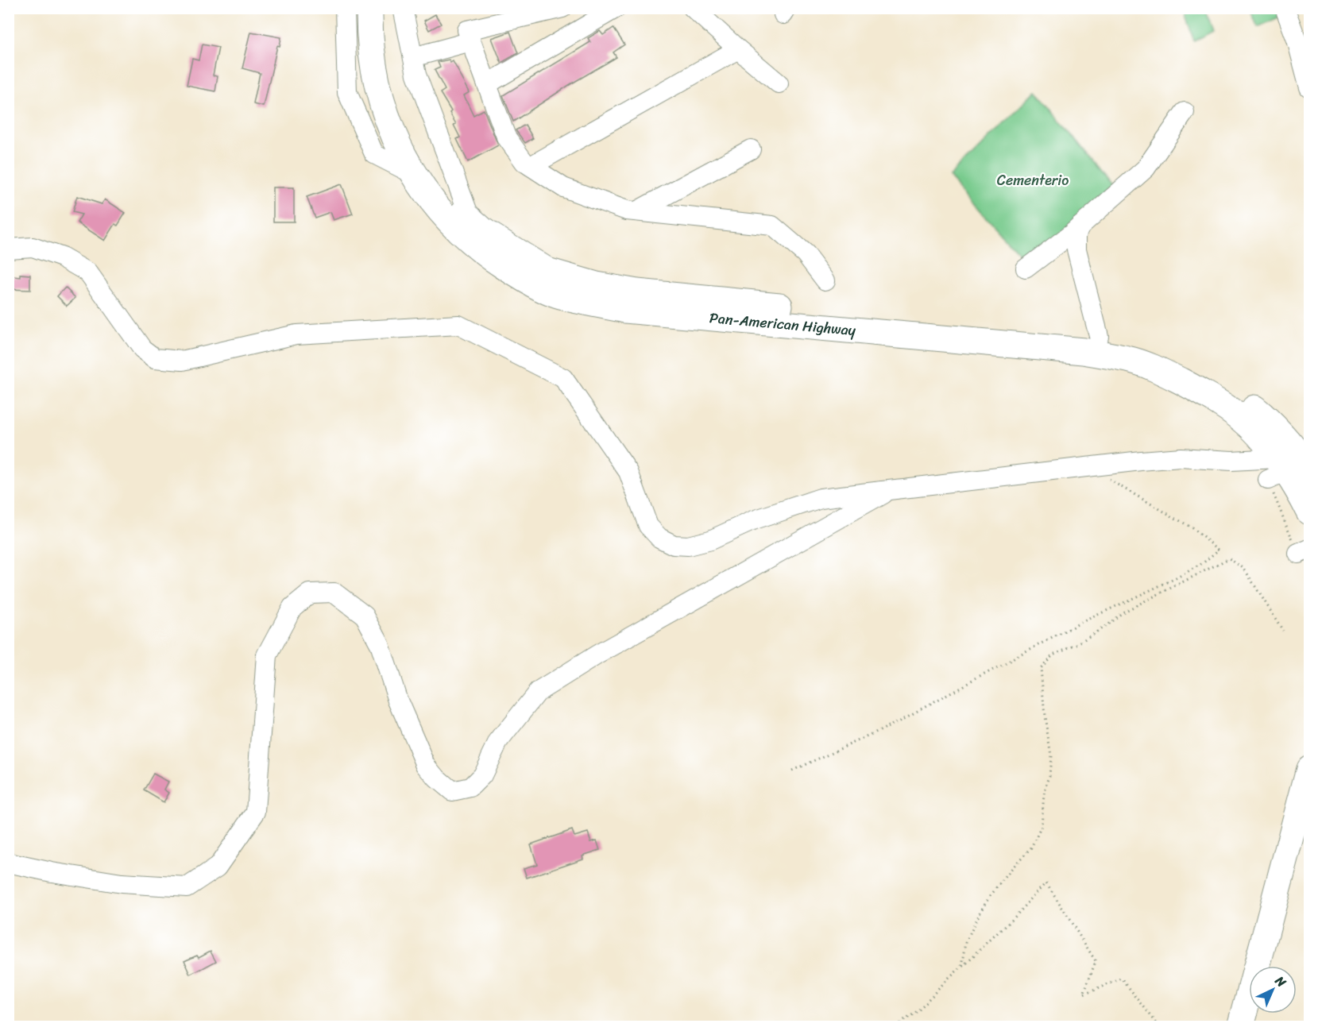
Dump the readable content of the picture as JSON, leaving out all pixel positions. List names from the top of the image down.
{
  "streets": {
    "highway": ["Pan-American Highway"]
  },
  "parks": ["Cementerio"],
  "north": "top right"
}
